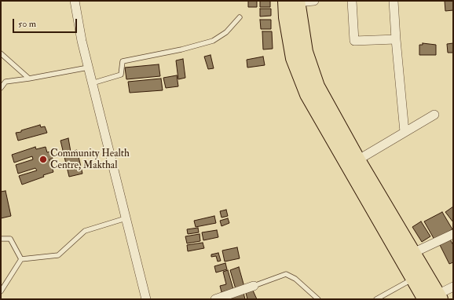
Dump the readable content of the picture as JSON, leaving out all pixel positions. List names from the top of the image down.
{
  "places": ["Community Health Centre, Makthal"],
  "scale_bar": "50 m"
}
